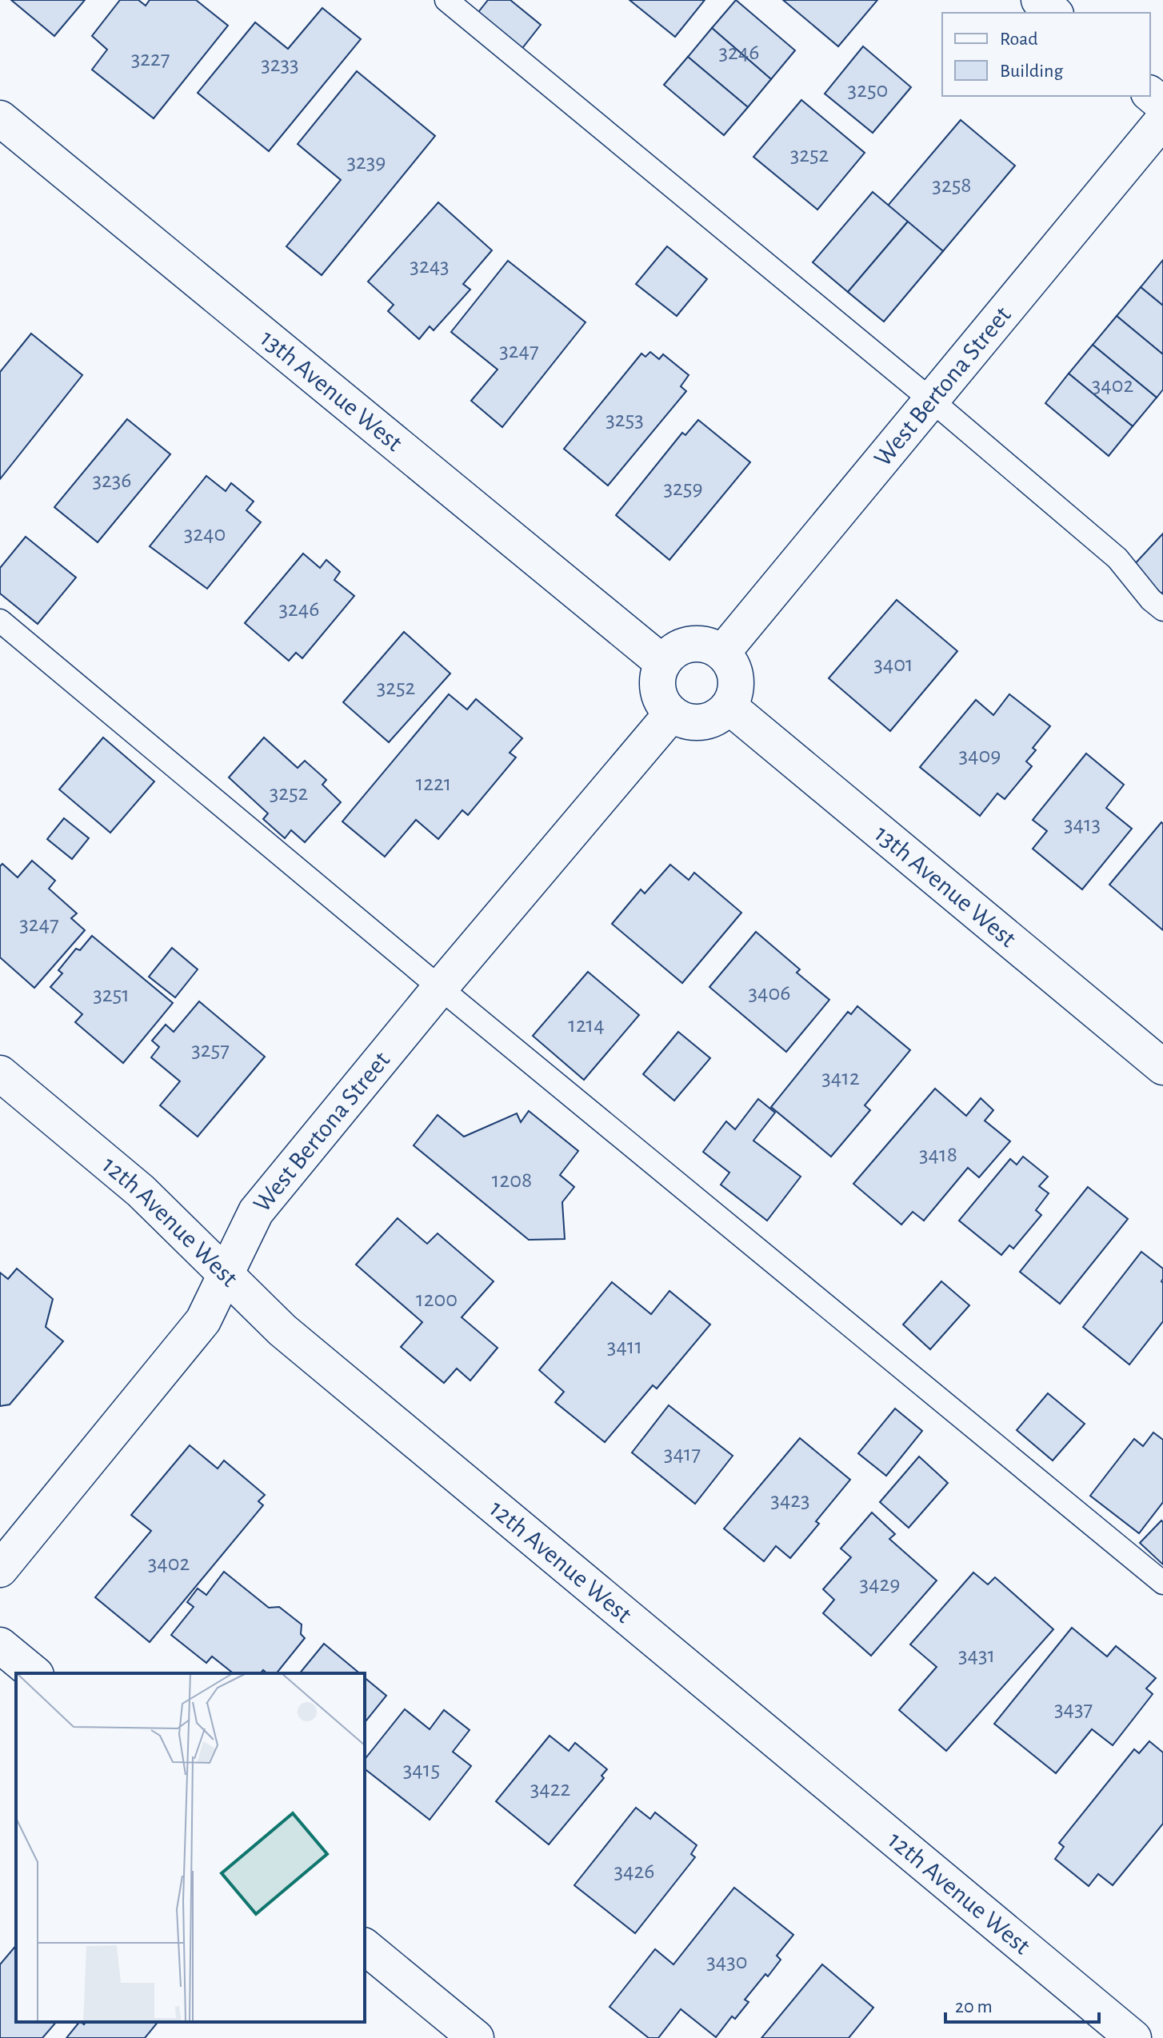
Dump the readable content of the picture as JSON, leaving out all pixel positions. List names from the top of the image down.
{
  "streets": {
    "street": ["West Bertona Street", "13th Avenue West", "12th Avenue West"]
  },
  "crossings": [
    ["West Bertona Street", "13th Avenue West"],
    ["West Bertona Street", "12th Avenue West"]
  ],
  "house_numbers": [
    "3246",
    "3227",
    "3233",
    "3250",
    "3252",
    "3239",
    "3258",
    "3243",
    "3247",
    "3402",
    "3253",
    "3236",
    "3259",
    "3240",
    "3246",
    "3401",
    "3252",
    "3409",
    "1221",
    "3252",
    "3413",
    "3247",
    "3406",
    "3251",
    "1214",
    "3257",
    "3412",
    "3418",
    "1208",
    "1200",
    "3411",
    "3417",
    "3423",
    "3402",
    "3429",
    "3431",
    "3437",
    "3415",
    "3422",
    "3426",
    "3430"
  ],
  "legend": ["Road", "Building"],
  "scale_bar": "20 m"
}
